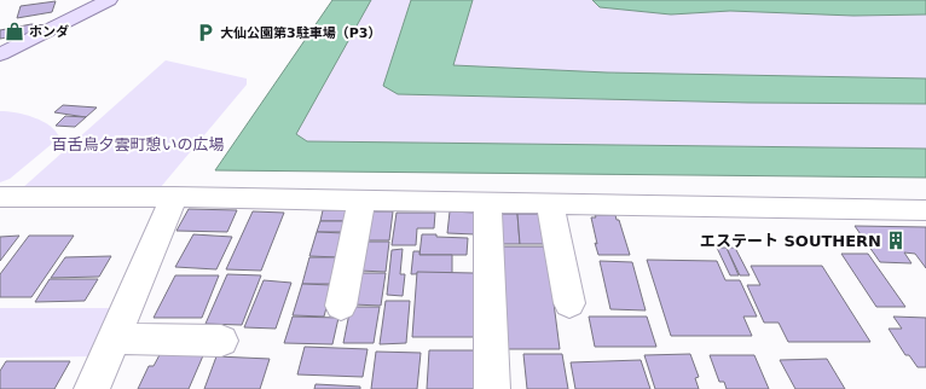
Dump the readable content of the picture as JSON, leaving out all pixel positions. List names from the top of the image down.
{
  "parks": ["百舌鳥夕雲町憩いの広場"],
  "places": {
    "shop": ["ホンダ"],
    "parking": ["大仙公園第3駐車場（P3）"],
    "building": ["エステート SOUTHERN"]
  }
}
